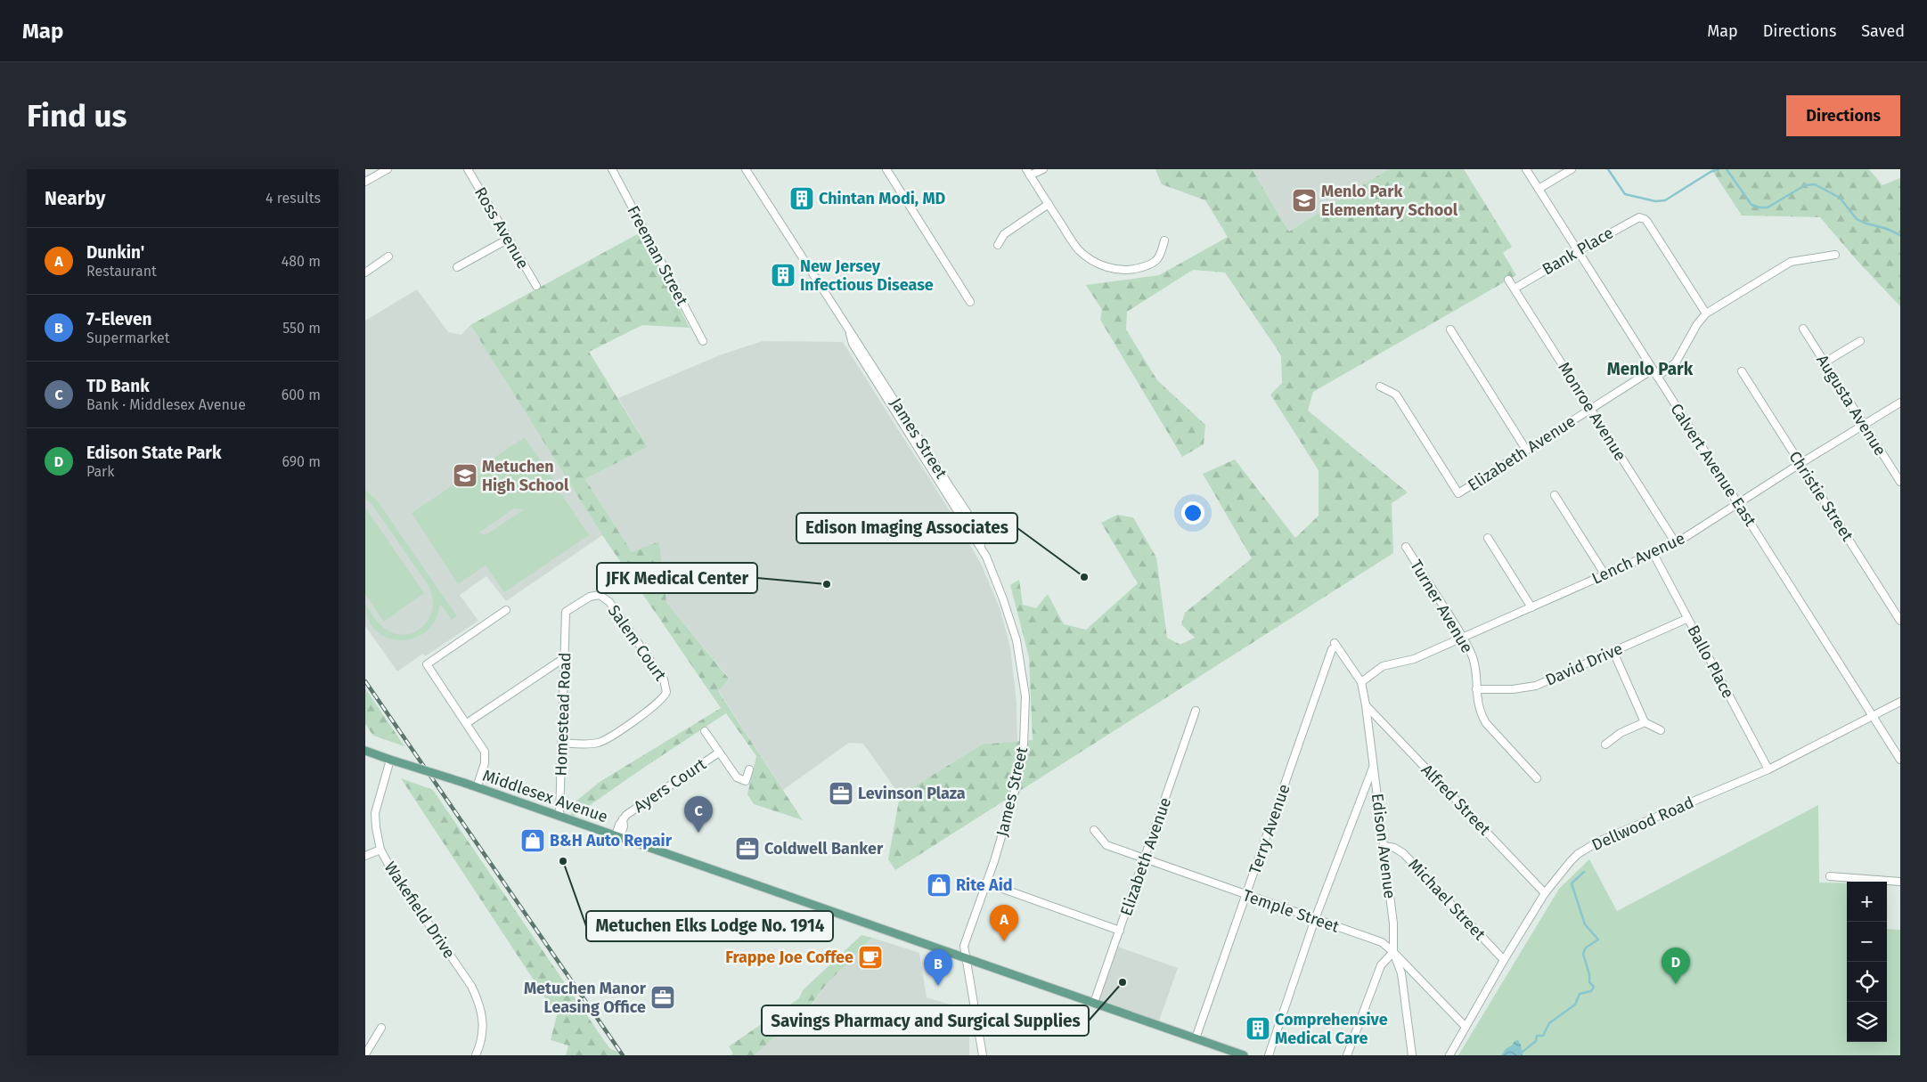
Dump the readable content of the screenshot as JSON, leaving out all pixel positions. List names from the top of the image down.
{
  "streets": {
    "main road": ["Middlesex Avenue"],
    "street": [
      "Ross Avenue",
      "Bank Place",
      "Freeman Street",
      "Augusta Avenue",
      "Monroe Avenue",
      "James Street",
      "Elizabeth Avenue",
      "Calvert Avenue East",
      "Christie Street",
      "Lench Avenue",
      "Turner Avenue",
      "Salem Court",
      "Ballo Place",
      "David Drive",
      "Homestead Road",
      "Ayers Court",
      "Alfred Street",
      "Dellwood Road",
      "Terry Avenue",
      "Edison Avenue",
      "Michael Street",
      "Wakefield Drive",
      "Temple Street"
    ]
  },
  "crossings": [
    ["Bank Place", "Monroe Avenue"],
    ["Bank Place", "Calvert Avenue East"],
    ["Augusta Avenue", "Lench Avenue"],
    ["Monroe Avenue", "Elizabeth Avenue"],
    ["Monroe Avenue", "Lench Avenue"],
    ["James Street", "Middlesex Avenue"],
    ["Elizabeth Avenue", "Calvert Avenue East"],
    ["Elizabeth Avenue", "Middlesex Avenue"],
    ["Elizabeth Avenue", "Temple Street"],
    ["Calvert Avenue East", "Lench Avenue"],
    ["Calvert Avenue East", "Dellwood Road"],
    ["Christie Street", "Lench Avenue"],
    ["Lench Avenue", "Turner Avenue"],
    ["Lench Avenue", "Ballo Place"],
    ["Lench Avenue", "Edison Avenue"],
    ["Turner Avenue", "David Drive"],
    ["Salem Court", "Homestead Road"],
    ["Ballo Place", "David Drive"],
    ["Ballo Place", "Dellwood Road"],
    ["Homestead Road", "Middlesex Avenue"],
    ["Ayers Court", "Middlesex Avenue"],
    ["Middlesex Avenue", "Terry Avenue"],
    ["Middlesex Avenue", "Wakefield Drive"],
    ["Alfred Street", "Dellwood Road"],
    ["Alfred Street", "Edison Avenue"],
    ["Dellwood Road", "Michael Street"],
    ["Dellwood Road", "Temple Street"],
    ["Terry Avenue", "Edison Avenue"],
    ["Terry Avenue", "Temple Street"],
    ["Edison Avenue", "Michael Street"],
    ["Edison Avenue", "Temple Street"]
  ],
  "districts": ["Menlo Park"],
  "places": {
    "building": ["Chintan Modi, MD", "New Jersey Infectious Disease", "Comprehensive Medical Care"],
    "school or university": ["Menlo Park Elementary School", "Metuchen High School"],
    "other": [
      "Edison Imaging Associates",
      "JFK Medical Center",
      "Metuchen Elks Lodge No. 1914",
      "Savings Pharmacy and Surgical Supplies"
    ],
    "office": ["Levinson Plaza", "Coldwell Banker", "Metuchen Manor Leasing Office"],
    "shop": ["B&H Auto Repair", "Rite Aid"],
    "cafe": ["Frappe Joe Coffee"]
  },
  "page": {
    "header": "Map",
    "nav": ["Map", "Directions", "Saved"],
    "buttons": "Directions",
    "title": "Find us",
    "heading": ["Nearby", "4 results"],
    "list": [
      {
        "mark": "A",
        "name": "Dunkin'",
        "note": "Restaurant",
        "value": "480 m"
      },
      {
        "mark": "B",
        "name": "7-Eleven",
        "note": "Supermarket",
        "value": "550 m"
      },
      {
        "mark": "C",
        "name": "TD Bank",
        "note": "Bank · Middlesex Avenue",
        "value": "600 m"
      },
      {
        "mark": "D",
        "name": "Edison State Park",
        "note": "Park",
        "value": "690 m"
      }
    ],
    "pins": [
      "C",
      "A",
      "D",
      "B"
    ],
    "map_buttons": ["+", "−"]
  }
}
